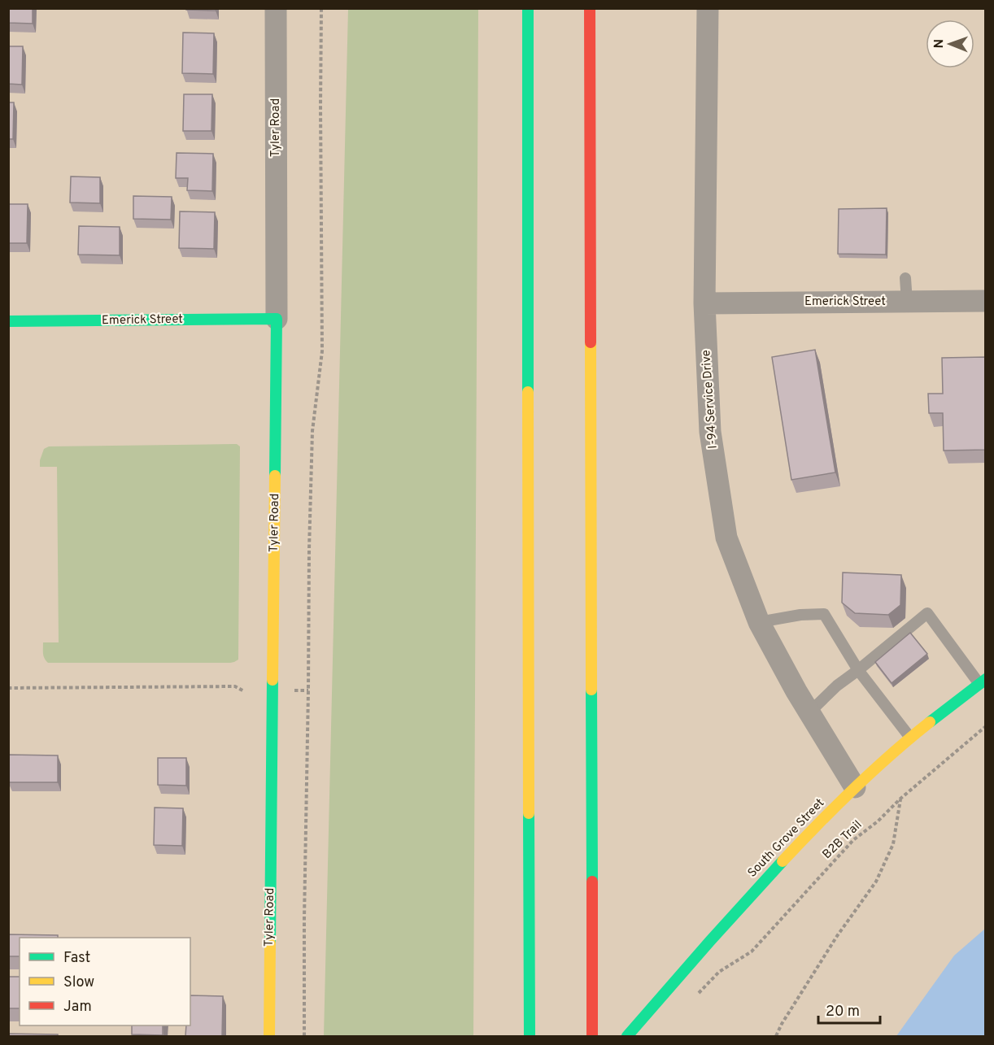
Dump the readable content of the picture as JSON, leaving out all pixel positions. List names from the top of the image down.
{
  "streets": {
    "main road": ["Tyler Road", "Emerick Street", "South Grove Street"],
    "street": ["I-94 Service Drive"],
    "path": ["B2B Trail"]
  },
  "crossings": [
    ["Tyler Road", "Emerick Street"],
    ["Emerick Street", "I-94 Service Drive"],
    ["I-94 Service Drive", "South Grove Street"]
  ],
  "legend": ["Fast", "Slow", "Jam"],
  "scale_bar": "20 m",
  "north": "left"
}
